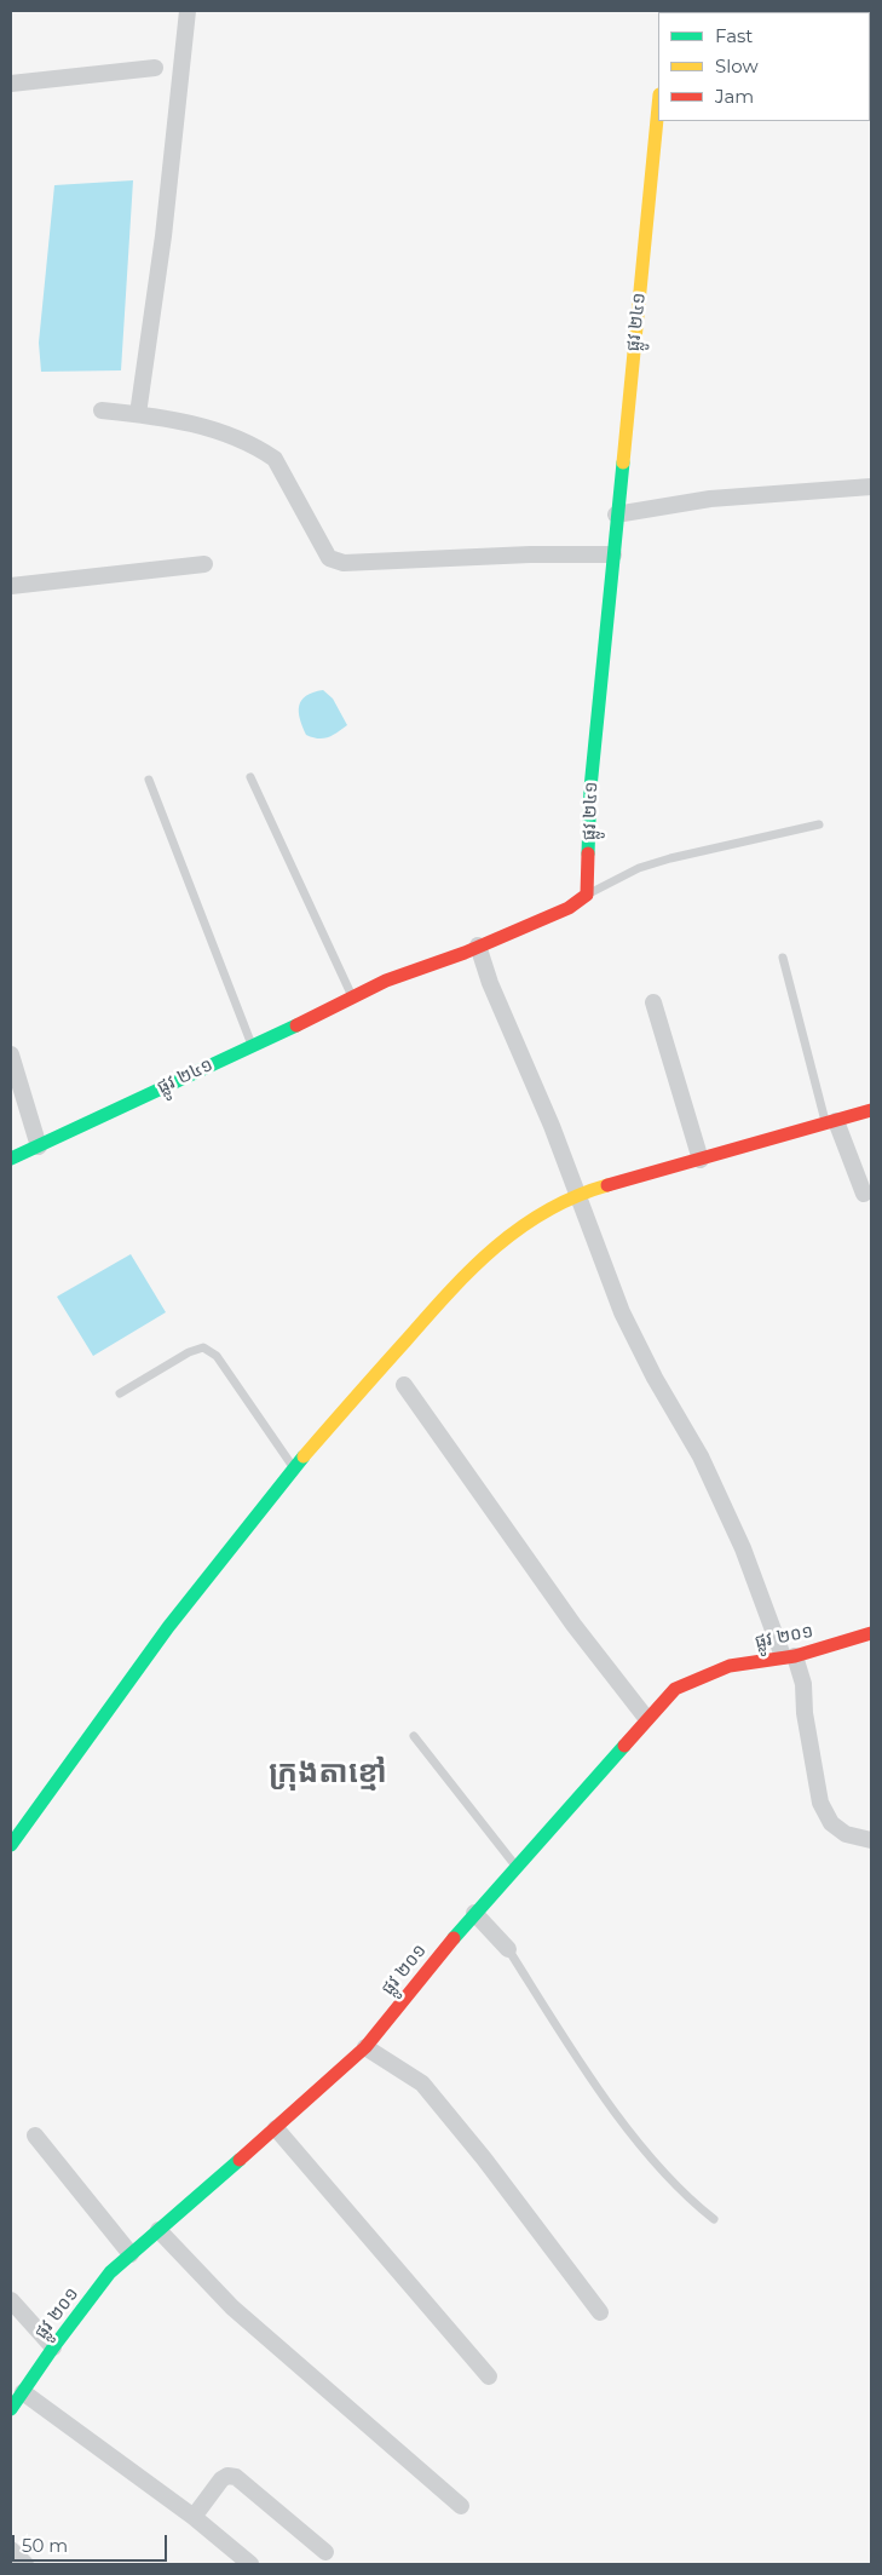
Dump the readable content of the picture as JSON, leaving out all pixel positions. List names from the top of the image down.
{
  "streets": {
    "street": ["ផ្លូវ ២៤១", "ផ្លូវ ២០១"]
  },
  "districts": ["ក្រុងតាខ្មៅ"],
  "legend": ["Fast", "Slow", "Jam"],
  "scale_bar": "50 m"
}
